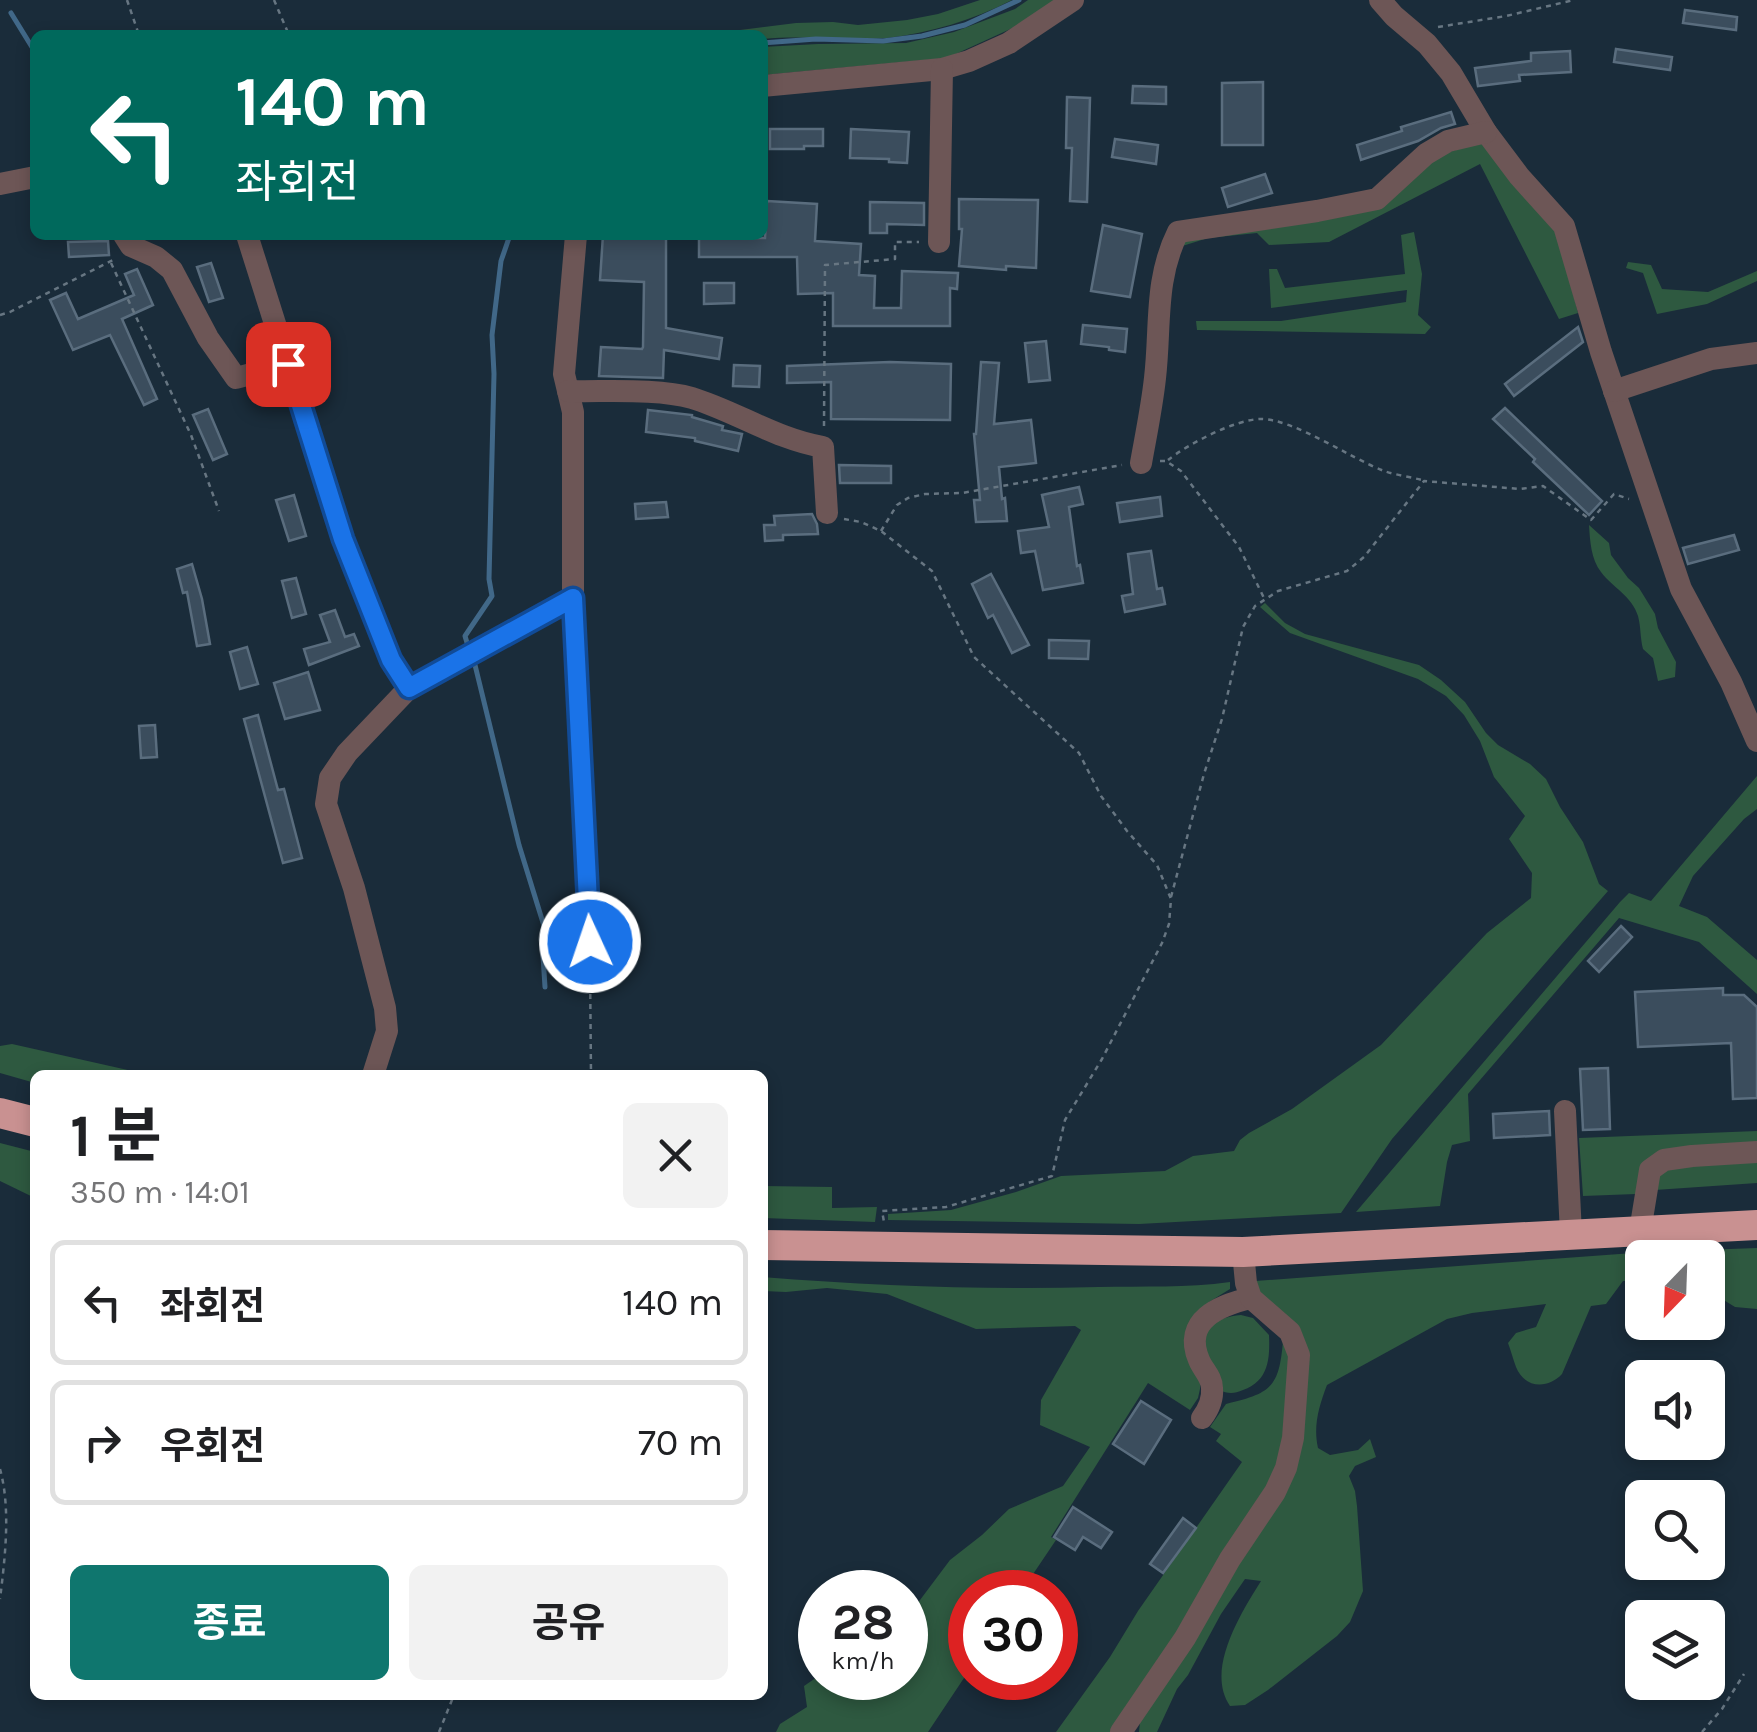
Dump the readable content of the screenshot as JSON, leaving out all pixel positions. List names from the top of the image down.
{
  "north": "bottom left",
  "page": {
    "turn": ["140 m", "좌회전"],
    "heading": ["1 분", "350 m · 14:01"],
    "list": [
      {
        "name": "좌회전",
        "value": "140 m"
      },
      {
        "name": "우회전",
        "value": "70 m"
      }
    ],
    "buttons": ["종료", "공유"],
    "speed": "28 km/h",
    "limit": "30"
  }
}
